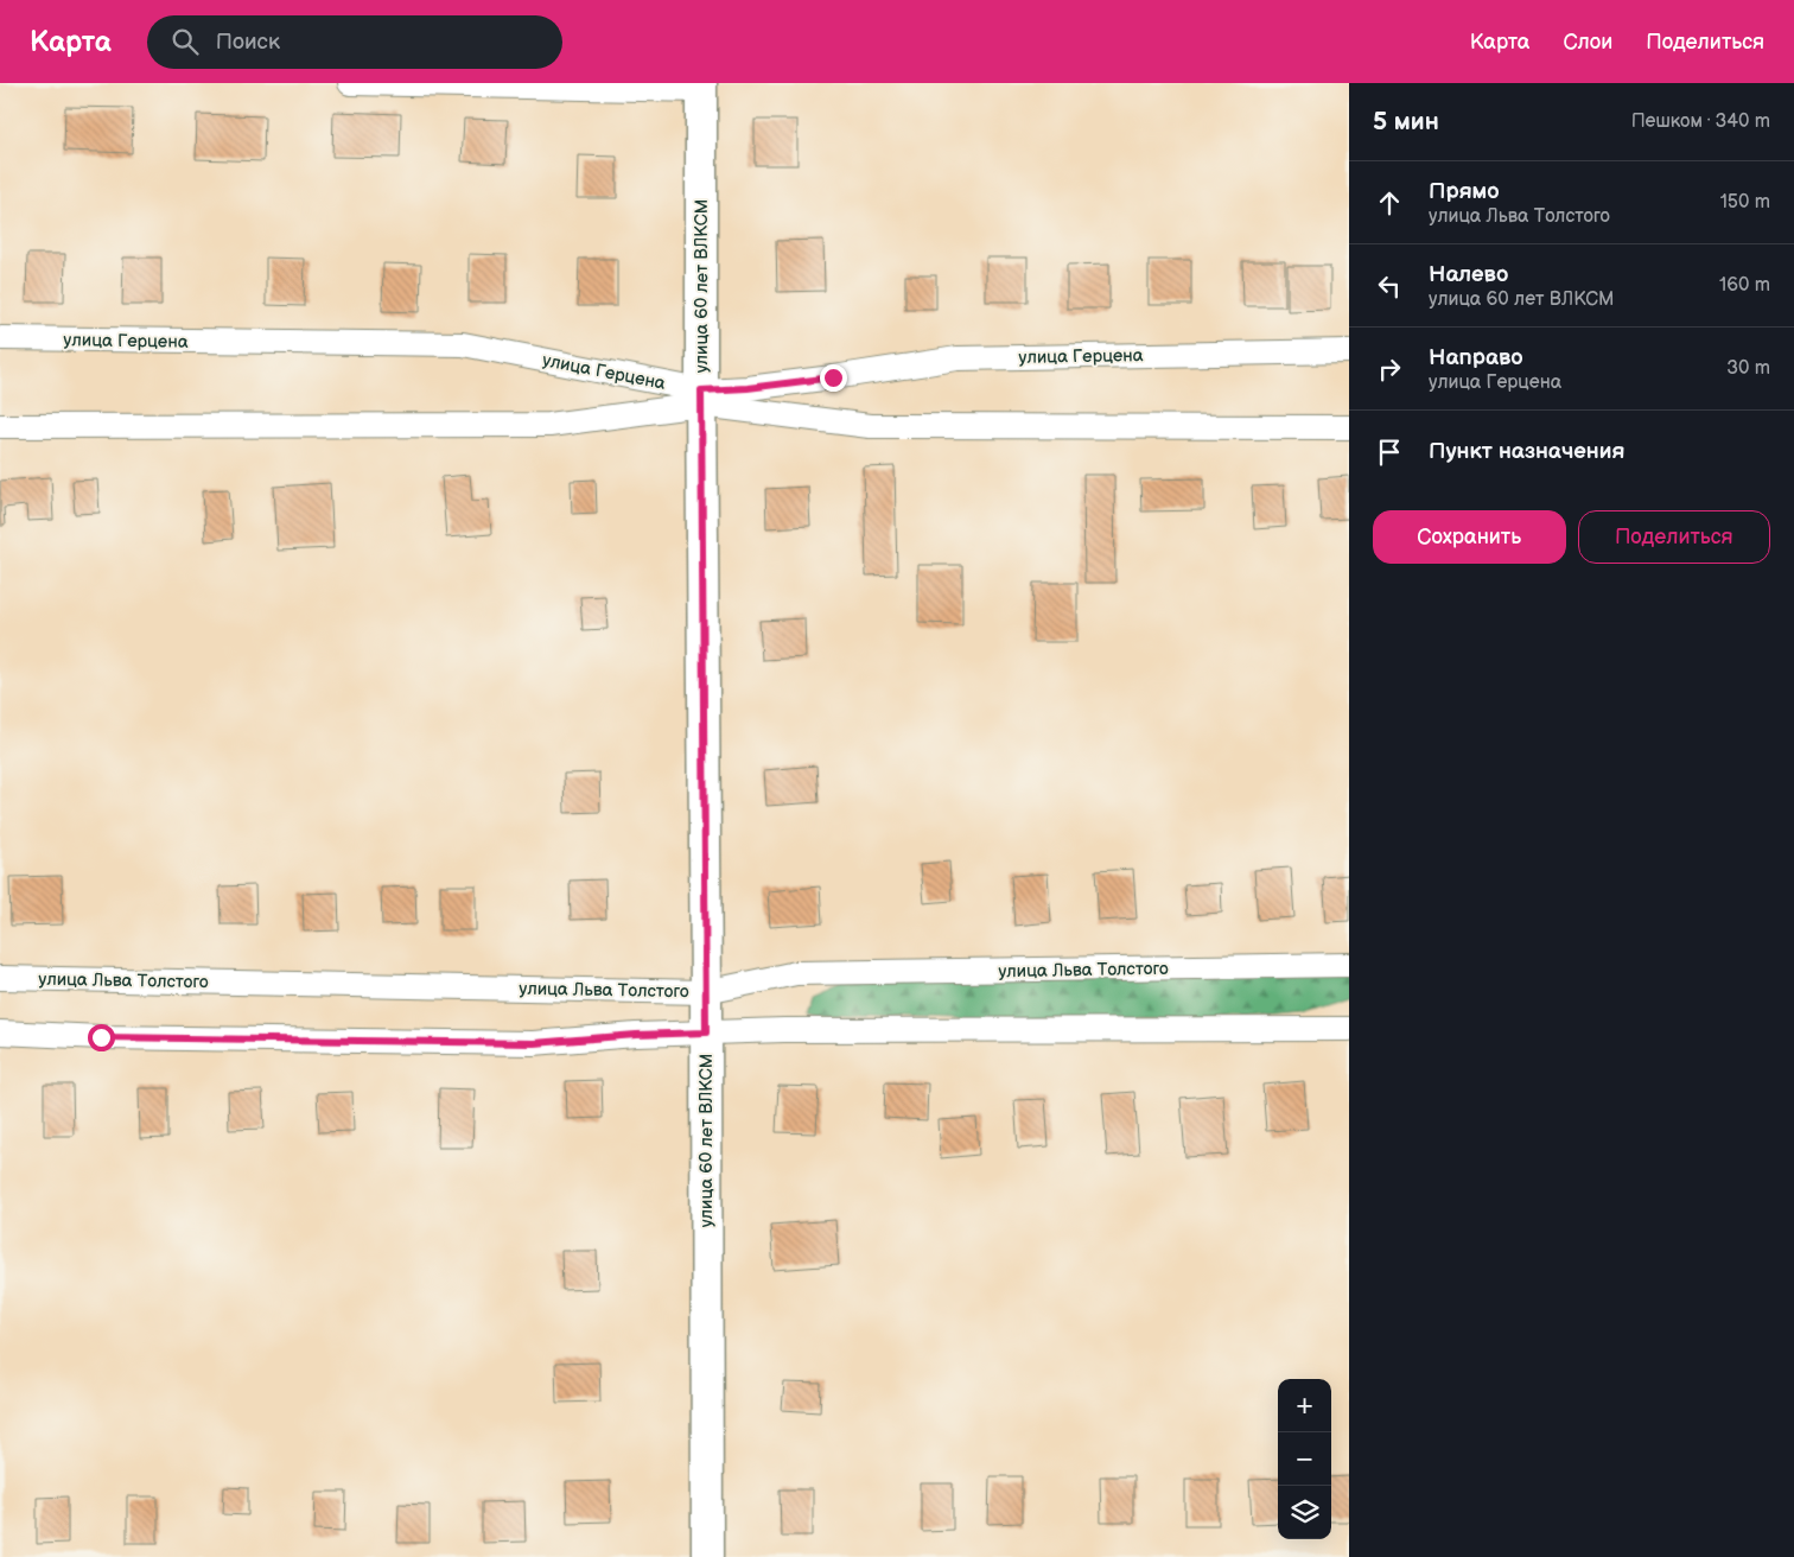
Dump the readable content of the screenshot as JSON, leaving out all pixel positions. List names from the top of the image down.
{
  "streets": {
    "street": ["улица 60 лет ВЛКСМ", "улица Герцена", "улица Льва Толстого"]
  },
  "crossings": [
    ["улица 60 лет ВЛКСМ", "улица Герцена"],
    ["улица 60 лет ВЛКСМ", "улица Льва Толстого"]
  ],
  "page": {
    "header": "Карта",
    "search": "Поиск",
    "nav": ["Карта", "Слои", "Поделиться"],
    "heading": ["5 мин", "Пешком · 340 m"],
    "list": [
      ["Прямо", "улица Льва Толстого", "150 m"],
      ["Налево", "улица 60 лет ВЛКСМ", "160 m"],
      ["Направо", "улица Герцена", "30 m"],
      "Пункт назначения"
    ],
    "buttons": ["Сохранить", "Поделиться"],
    "map_buttons": ["+", "−"]
  }
}
